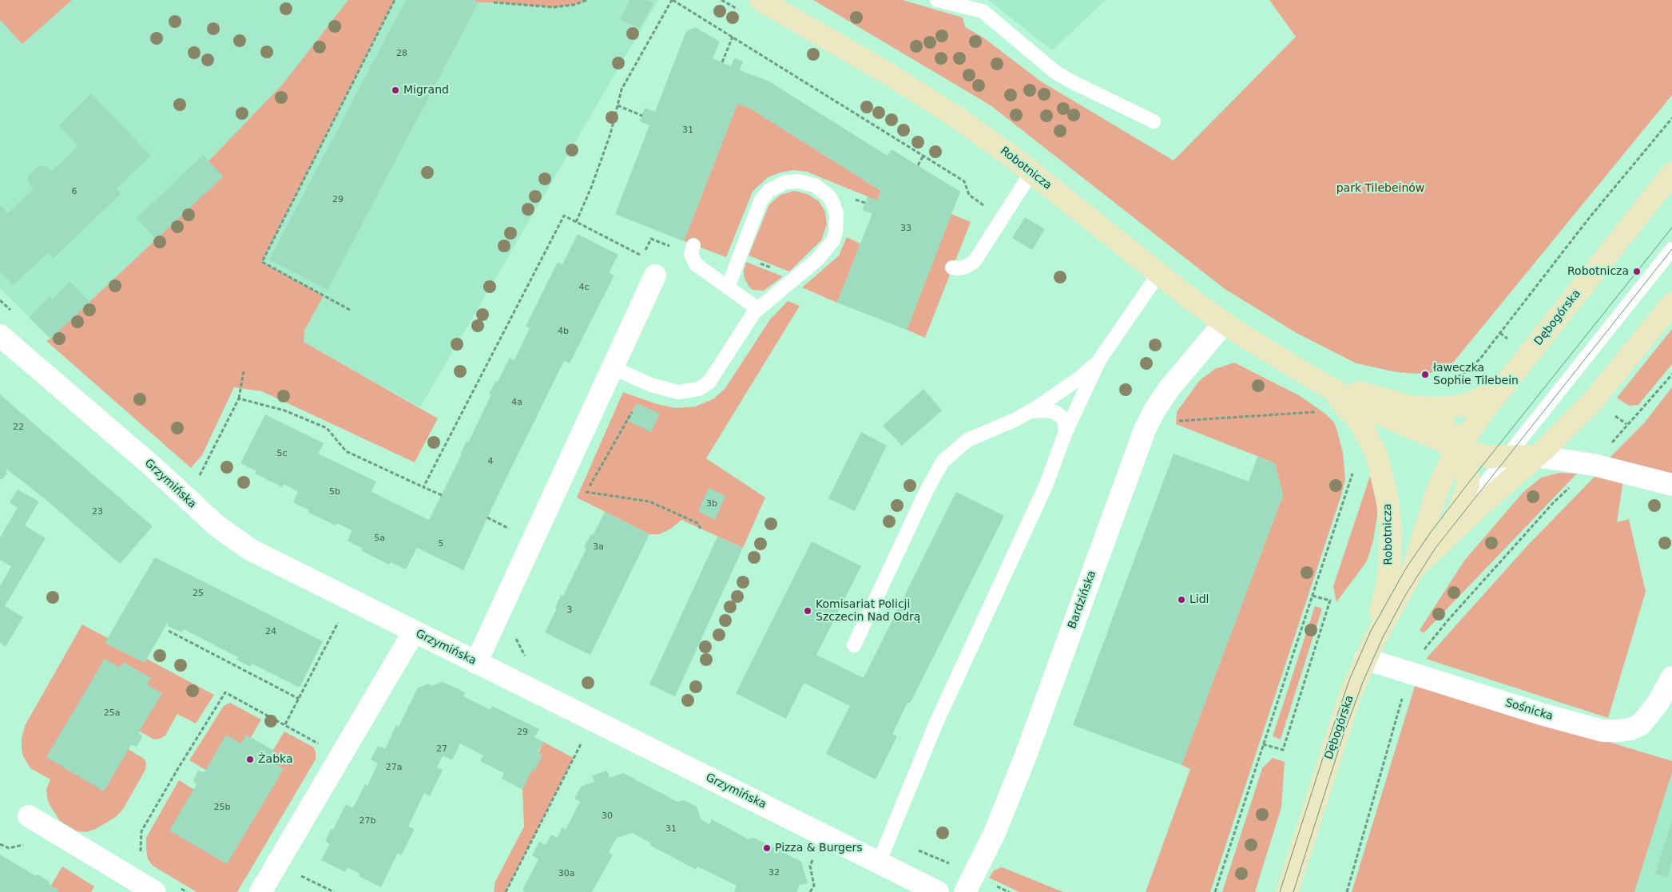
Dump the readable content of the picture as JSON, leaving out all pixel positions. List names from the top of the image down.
{
  "streets": {
    "street": [
      "Robotnicza",
      "Dębogórska",
      "Grzymińska",
      "Bardzińska",
      "Sośnicka"
    ]
  },
  "crossings": [
    ["Robotnicza", "Dębogórska"],
    ["Robotnicza", "Bardzińska"],
    ["Robotnicza", "Sośnicka"],
    ["Dębogórska", "Sośnicka"]
  ],
  "parks": ["park Tilebeinów"],
  "places": [
    "Migrand",
    "Robotnicza",
    "ławeczka Sophie Tilebein",
    "Lidl",
    "Komisariat Policji Szczecin Nad Odrą",
    "Żabka",
    "Pizza & Burgers"
  ],
  "house_numbers": [
    "28",
    "31",
    "6",
    "29",
    "33",
    "4c",
    "4b",
    "4a",
    "22",
    "5c",
    "4",
    "5b",
    "3b",
    "23",
    "5a",
    "5",
    "3a",
    "25",
    "3",
    "24",
    "25a",
    "29",
    "27",
    "27a",
    "25b",
    "30",
    "27b",
    "31",
    "32",
    "30a"
  ]
}
